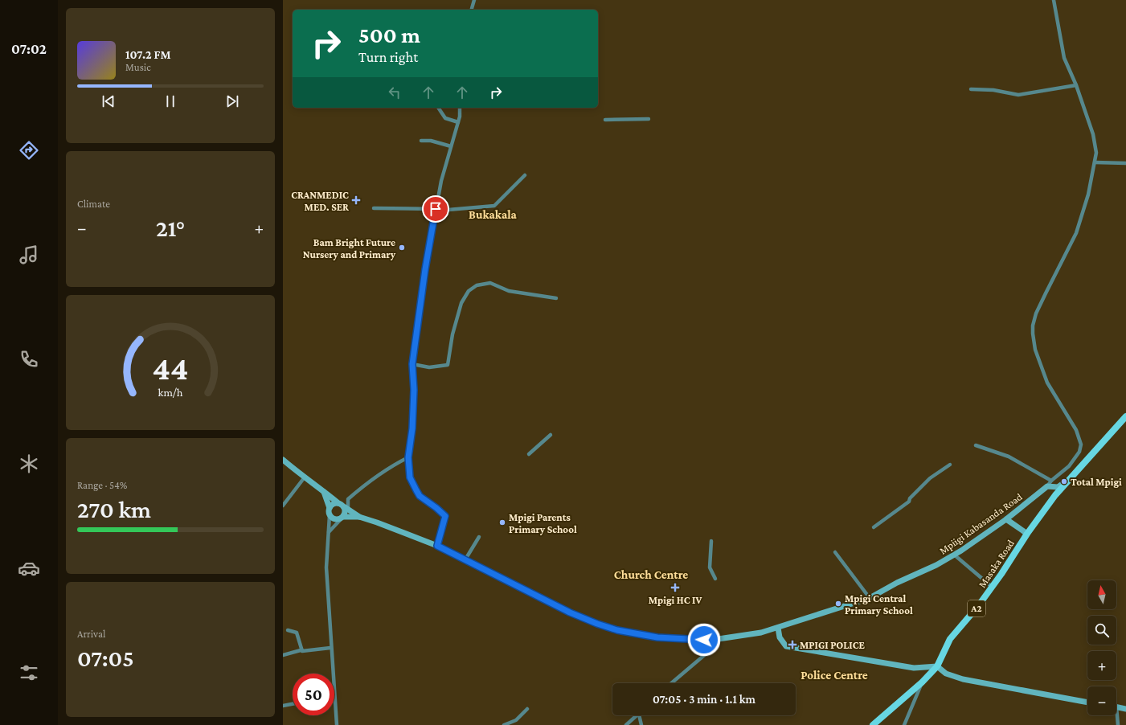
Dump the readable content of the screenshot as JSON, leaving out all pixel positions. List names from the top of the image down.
{
  "streets": {
    "main road": ["Mpiigi Kabasanda Road", "Masaka Road", "A2"]
  },
  "crossings": [
    ["Masaka Road", "A2"]
  ],
  "districts": ["Bukakala", "Church Centre", "Police Centre"],
  "places": {
    "health": ["CRANMEDIC MED. SER", "Mpigi HC IV", "MPIGI POLICE"],
    "other": [
      "Bam Bright Future Nursery and Primary",
      "Total Mpigi",
      "Mpigi Parents Primary School",
      "Mpigi Central Primary School"
    ]
  },
  "north": "top",
  "page": {
    "tabs": "07:02",
    "turn": ["500 m", "Turn right"],
    "song": ["107.2 FM", "Music"],
    "tile": [
      "Climate",
      ["Range · 54%", "270 km"],
      ["Arrival", "07:05"]
    ],
    "heat": ["−", "21°", "+"],
    "map_buttons": ["+", "−"],
    "limit": "50",
    "trip": "07:05 · 3 min · 1.1 km",
    "gauge": ["44", "km/h"]
  }
}
